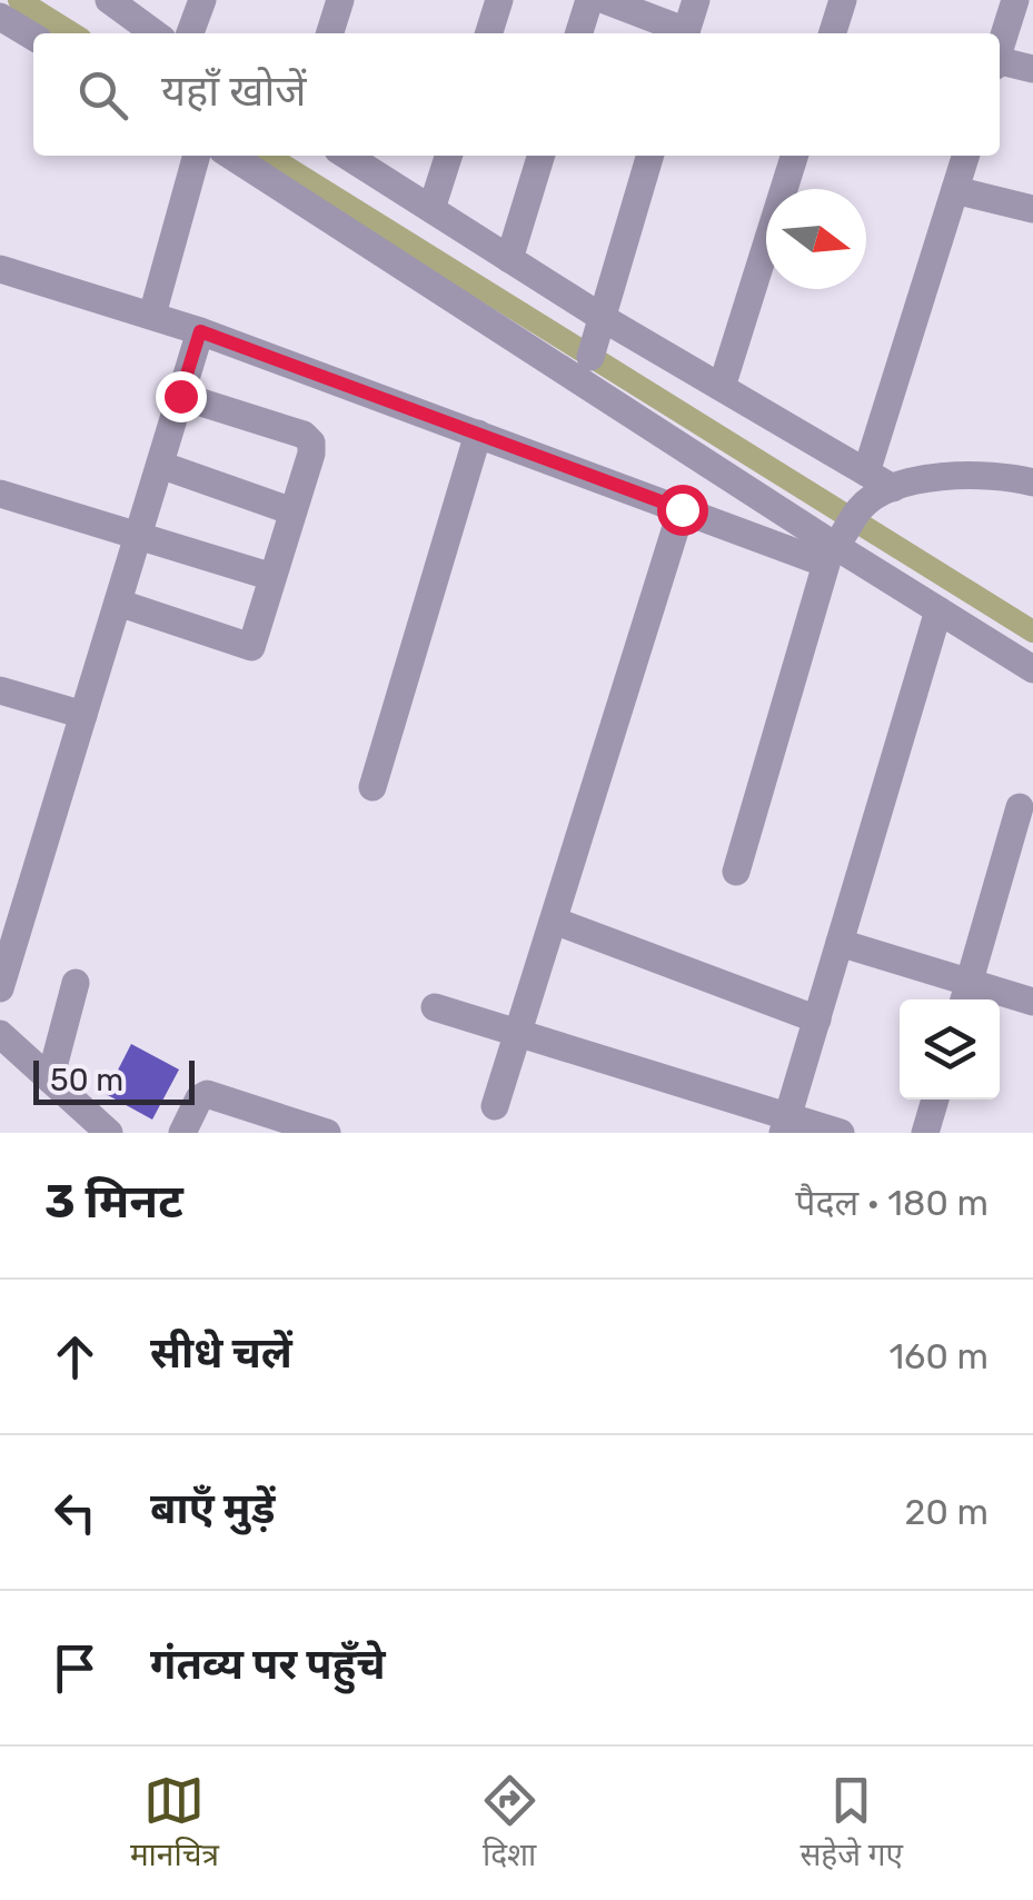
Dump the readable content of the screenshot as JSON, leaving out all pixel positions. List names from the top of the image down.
{
  "scale_bar": "50 m",
  "north": "right",
  "page": {
    "search": "यहाँ खोजें",
    "scale": "50 m",
    "heading": ["3 मिनट", "पैदल · 180 m"],
    "list": [
      ["सीधे चलें", "160 m"],
      ["बाएँ मुड़ें", "20 m"],
      "गंतव्य पर पहुँचे"
    ],
    "nav": ["मानचित्र", "दिशा", "सहेजे गए"]
  }
}
